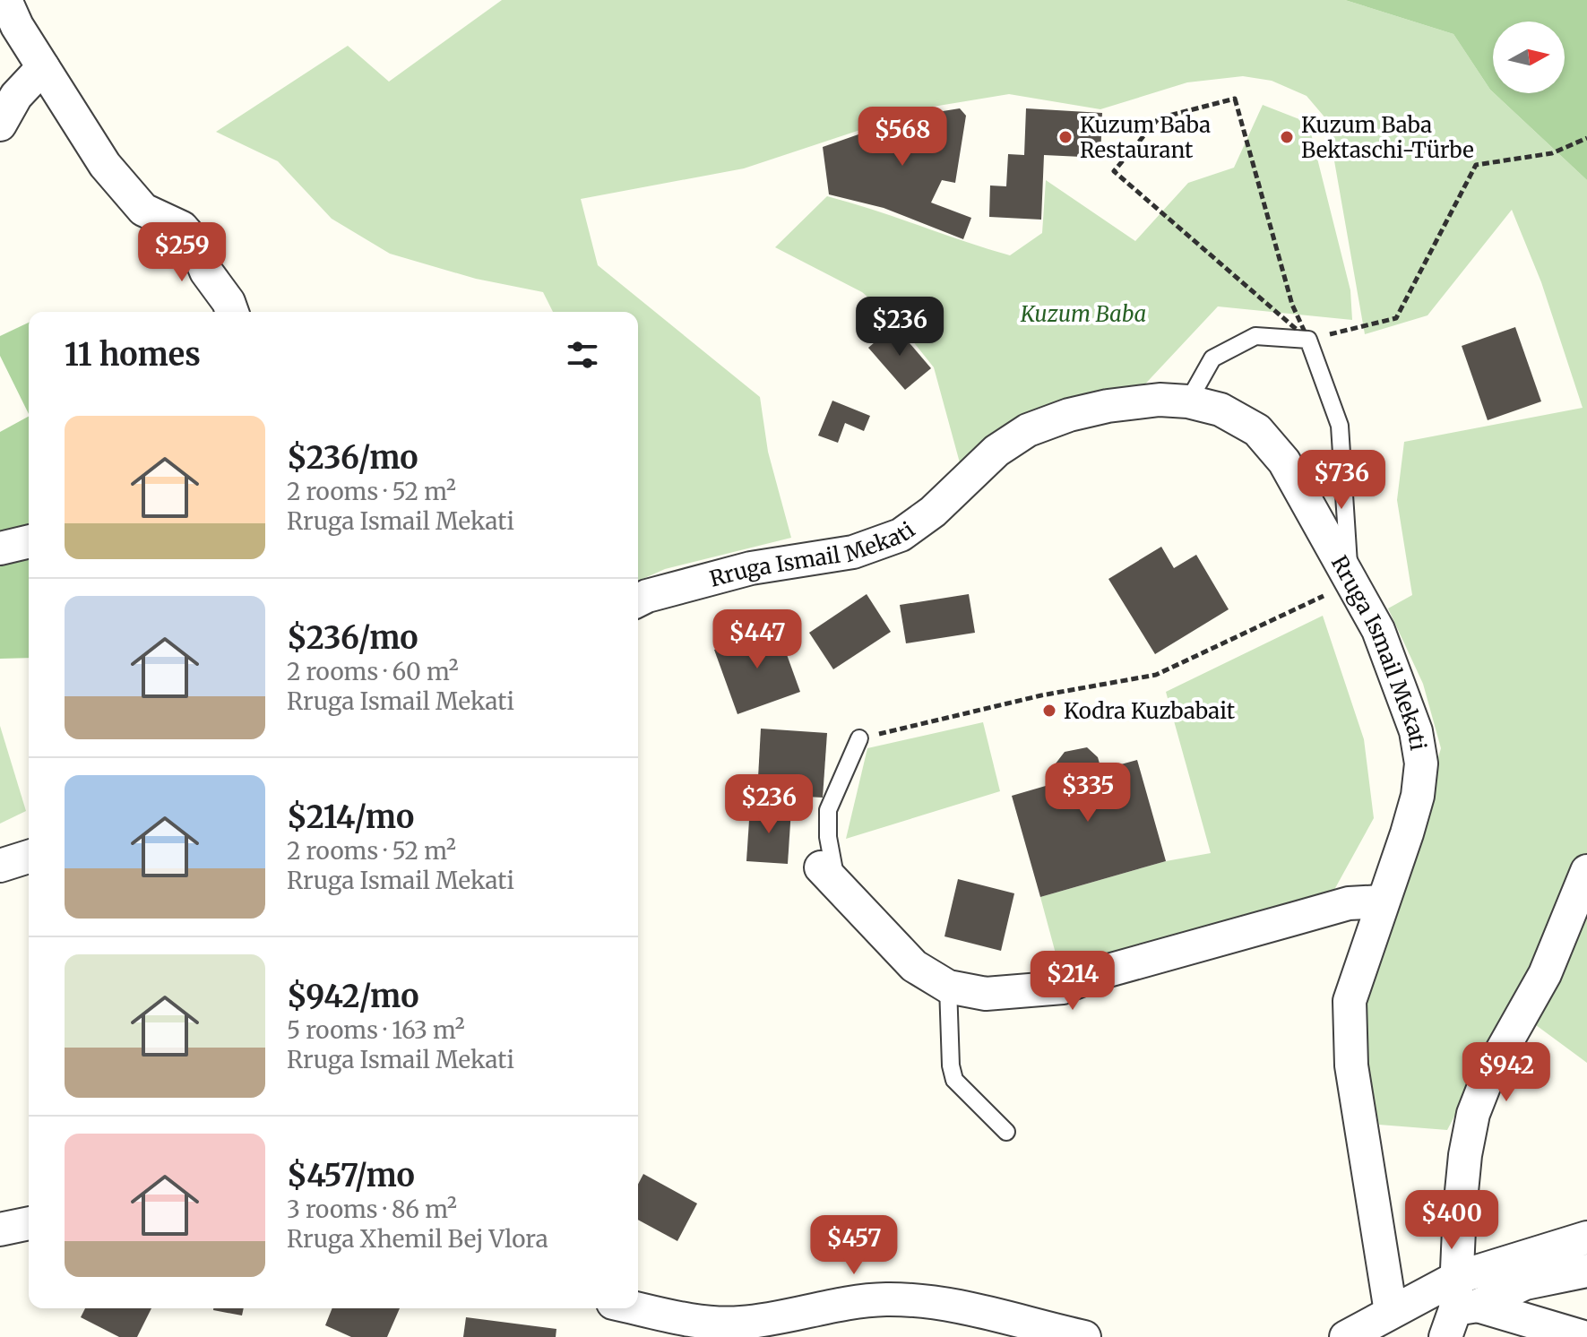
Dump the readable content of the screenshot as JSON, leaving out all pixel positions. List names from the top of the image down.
{
  "streets": {
    "street": ["Rruga Ismail Mekati"]
  },
  "parks": ["Kuzum Baba"],
  "places": ["Kuzum Baba Restaurant", "Kuzum Baba Bektaschi-Türbe", "Kodra Kuzbabait"],
  "north": "right",
  "page": {
    "price": [
      "$568",
      "$259",
      "$236",
      "$736",
      "$447",
      "$335",
      "$236",
      "$214",
      "$942",
      "$400",
      "$457"
    ],
    "heading": "11 homes",
    "list": [
      {
        "name": "$236/mo",
        "note": "2 rooms · 52 m² · Rruga Ismail Mekati"
      },
      {
        "name": "$236/mo",
        "note": "2 rooms · 60 m² · Rruga Ismail Mekati"
      },
      {
        "name": "$214/mo",
        "note": "2 rooms · 52 m² · Rruga Ismail Mekati"
      },
      {
        "name": "$942/mo",
        "note": "5 rooms · 163 m² · Rruga Ismail Mekati"
      },
      {
        "name": "$457/mo",
        "note": "3 rooms · 86 m² · Rruga Xhemil Bej Vlora"
      }
    ]
  }
}
